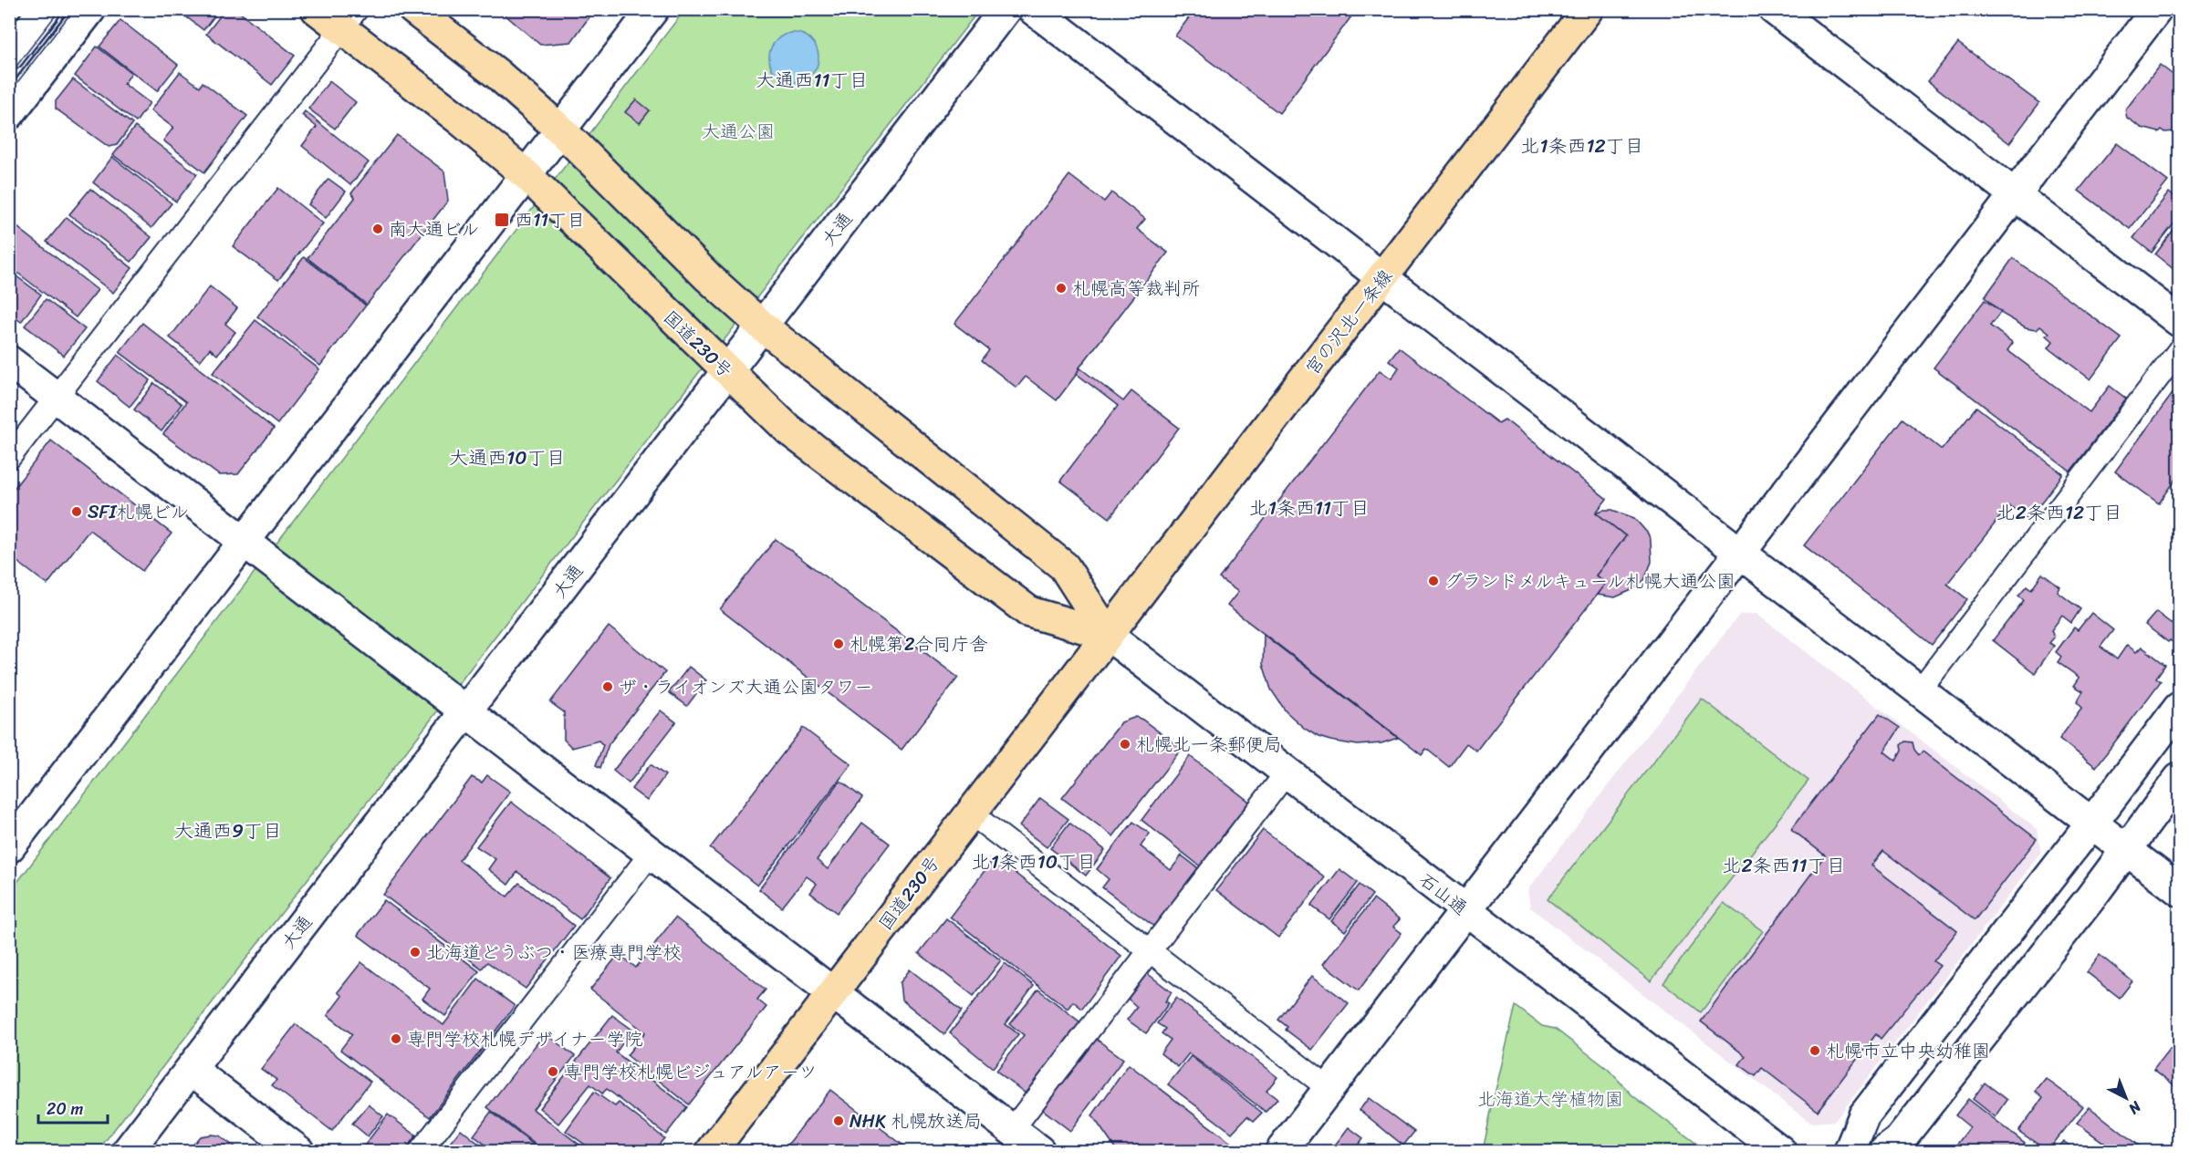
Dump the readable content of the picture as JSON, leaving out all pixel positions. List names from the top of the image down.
{
  "streets": {
    "main road": ["宮の沢北一条線", "国道230号"],
    "street": ["大通", "石山通"]
  },
  "crossings": [
    ["大通", "国道230号"],
    ["宮の沢北一条線", "国道230号"],
    ["宮の沢北一条線", "石山通"],
    ["国道230号", "石山通"]
  ],
  "districts": [
    "大通西11丁目",
    "北1条西12丁目",
    "大通西10丁目",
    "北1条西11丁目",
    "北2条西12丁目",
    "大通西9丁目",
    "北1条西10丁目",
    "北2条西11丁目"
  ],
  "parks": ["大通公園", "北海道大学植物園"],
  "places": {
    "transit": ["西11丁目"],
    "other": [
      "南大通ビル",
      "札幌高等裁判所",
      "SFI札幌ビル",
      "グランドメルキュール札幌大通公園",
      "札幌第2合同庁舎",
      "ザ・ライオンズ大通公園タワー",
      "札幌北一条郵便局",
      "北海道どうぶつ・医療専門学校",
      "専門学校札幌デザイナー学院",
      "札幌市立中央幼稚園",
      "専門学校札幌ビジュアルアーツ",
      "NHK 札幌放送局"
    ]
  },
  "scale_bar": "20 m",
  "north": "bottom right"
}
